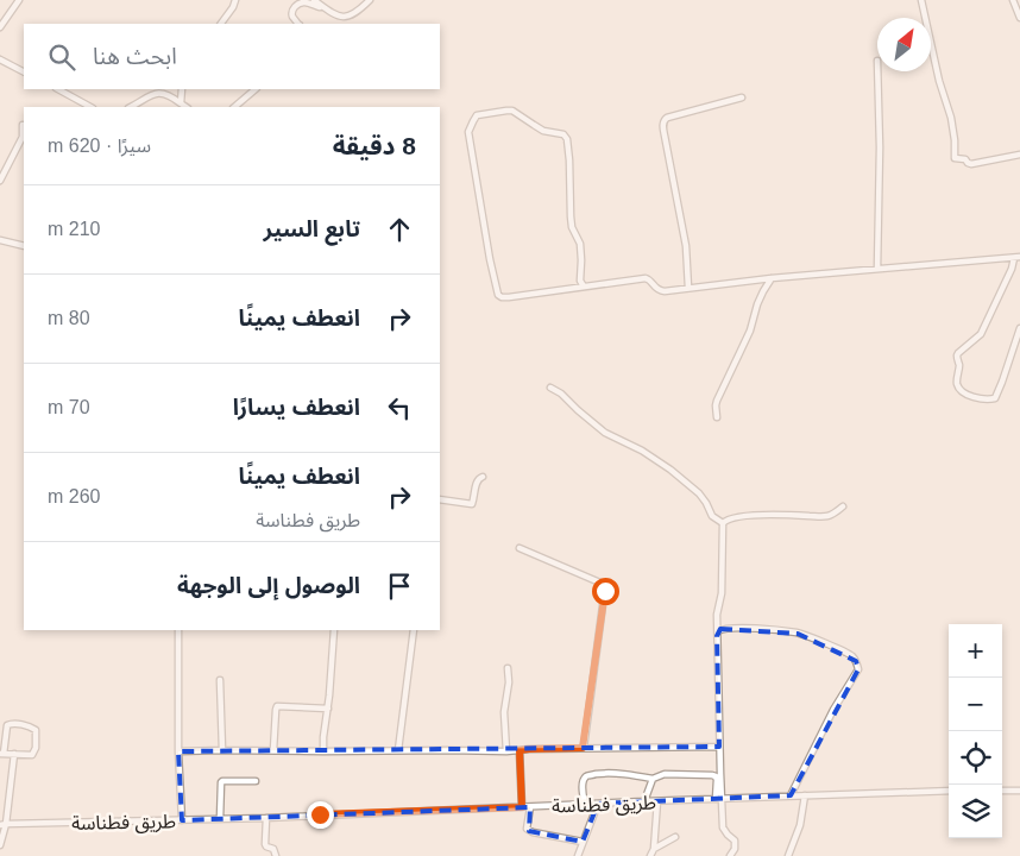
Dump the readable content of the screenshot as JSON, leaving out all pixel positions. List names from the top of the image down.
{
  "streets": {
    "street": ["طريق فطناسة"]
  },
  "north": "top right",
  "page": {
    "search": "ابحث هنا",
    "heading": ["8 دقيقة", "سيرًا · 620 m"],
    "list": [
      ["تابع السير", "210 m"],
      ["انعطف يمينًا", "80 m"],
      ["انعطف يسارًا", "70 m"],
      ["انعطف يمينًا", "طريق فطناسة", "260 m"],
      "الوصول إلى الوجهة"
    ],
    "map_buttons": ["+", "−"]
  }
}
